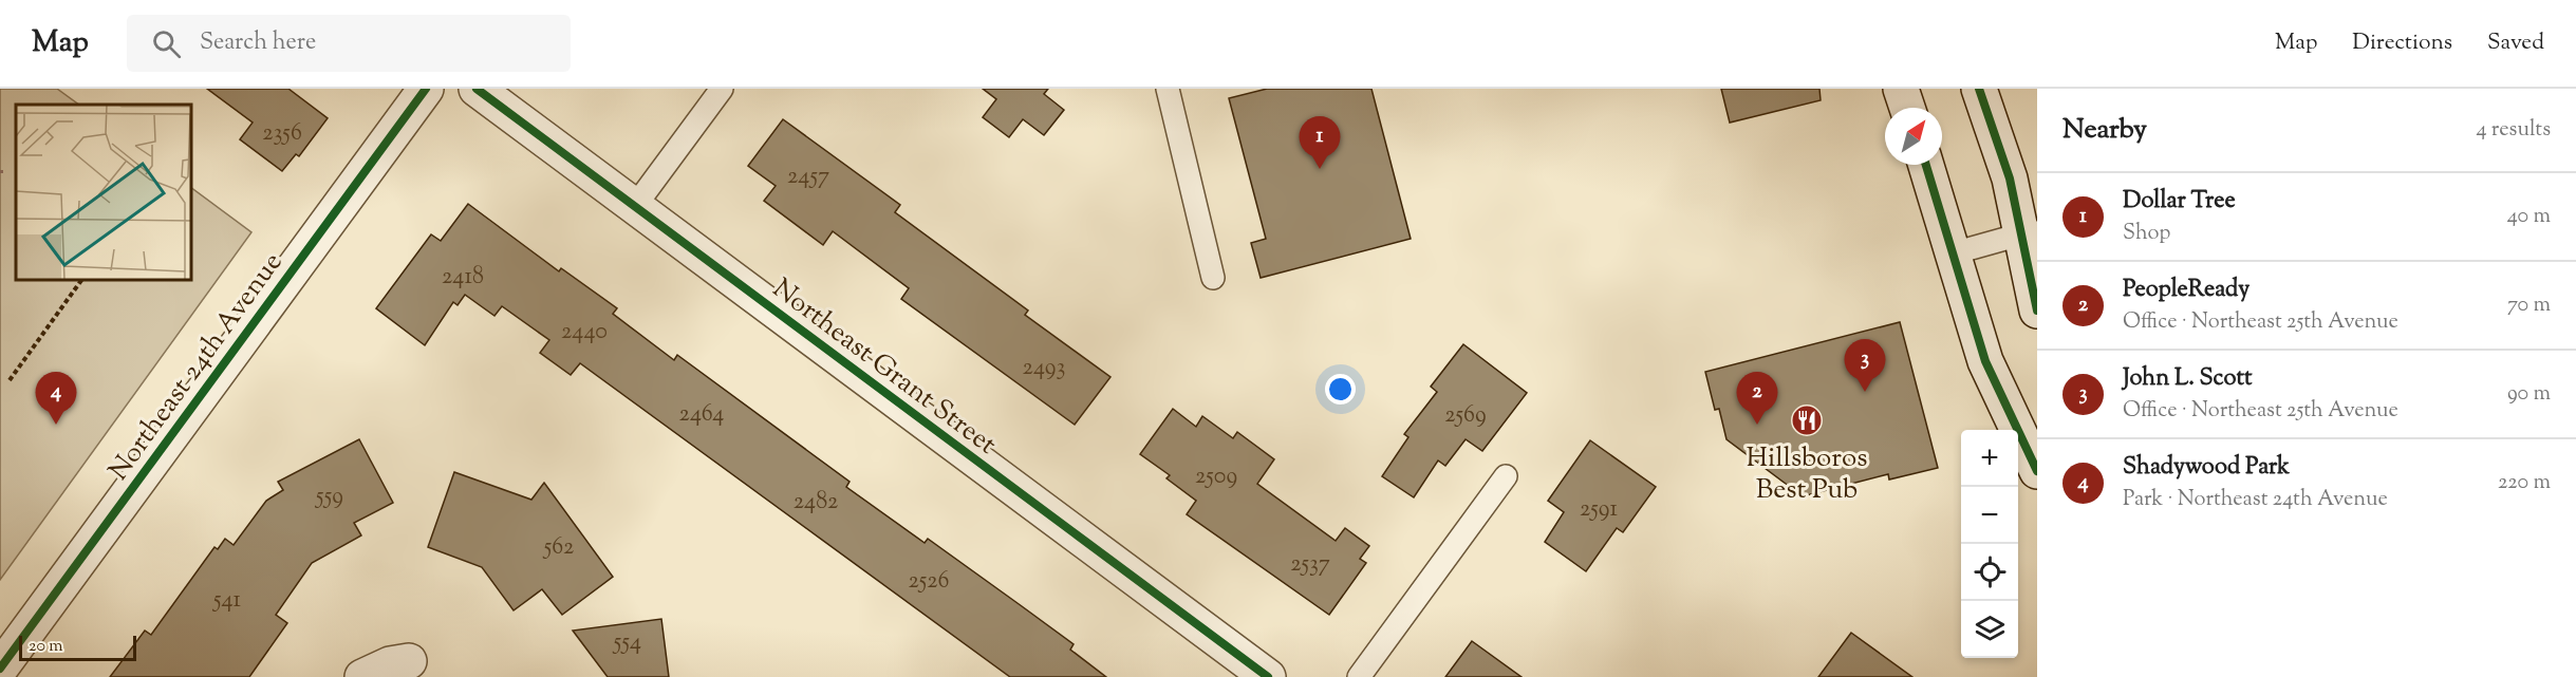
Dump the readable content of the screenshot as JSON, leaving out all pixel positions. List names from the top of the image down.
{
  "streets": {
    "street": ["Northeast 24th Avenue", "Northeast Grant Street"]
  },
  "places": {
    "restaurant": ["Hillsboros Best Pub"]
  },
  "house_numbers": [
    "2356",
    "2457",
    "2418",
    "2440",
    "2493",
    "2464",
    "2569",
    "2509",
    "559",
    "2482",
    "2591",
    "562",
    "2537",
    "2526",
    "541",
    "554"
  ],
  "scale_bar": "20 m",
  "north": "top right",
  "page": {
    "header": "Map",
    "search": "Search here",
    "nav": ["Map", "Directions", "Saved"],
    "heading": ["Nearby", "4 results"],
    "pins": [
      "1",
      "3",
      "2",
      "4"
    ],
    "list": [
      {
        "mark": "1",
        "name": "Dollar Tree",
        "note": "Shop",
        "value": "40 m"
      },
      {
        "mark": "2",
        "name": "PeopleReady",
        "note": "Office · Northeast 25th Avenue",
        "value": "70 m"
      },
      {
        "mark": "3",
        "name": "John L. Scott",
        "note": "Office · Northeast 25th Avenue",
        "value": "90 m"
      },
      {
        "mark": "4",
        "name": "Shadywood Park",
        "note": "Park · Northeast 24th Avenue",
        "value": "220 m"
      }
    ],
    "map_buttons": ["+", "−"],
    "scale": "20 m"
  }
}
